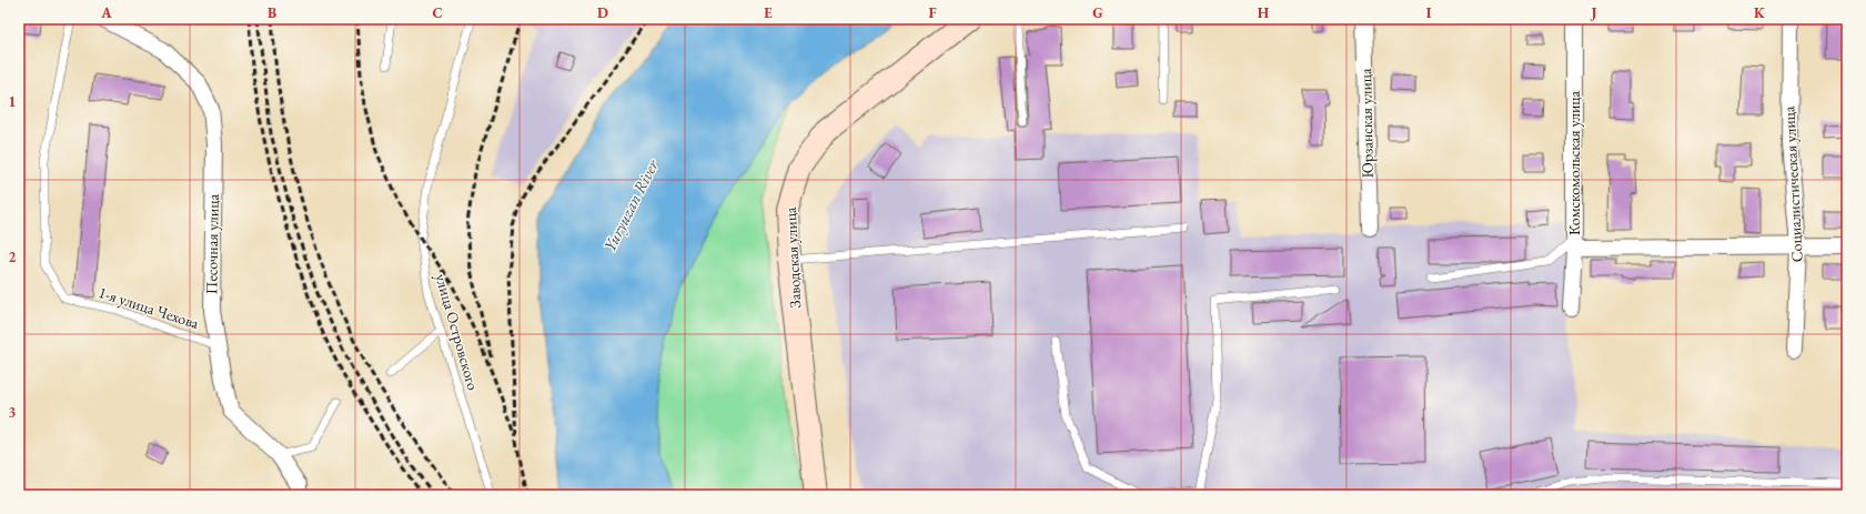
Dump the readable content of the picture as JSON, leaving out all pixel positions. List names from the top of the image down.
{
  "streets": {
    "street": [
      "Юрзанская улица",
      "Комскомольская улица",
      "Социалистическая улица",
      "Песочная улица",
      "Заводская улица"
    ],
    "lane": ["1-я улица Чехова", "улица Островского"]
  },
  "crossings": [
    ["Песочная улица", "1-я улица Чехова"]
  ],
  "water": ["Yuryuzan River"],
  "grid": {
    "columns": [
      "A",
      "B",
      "C",
      "D",
      "E",
      "F",
      "G",
      "H",
      "I",
      "J",
      "K"
    ],
    "rows": ["1", "2", "3"]
  }
}
